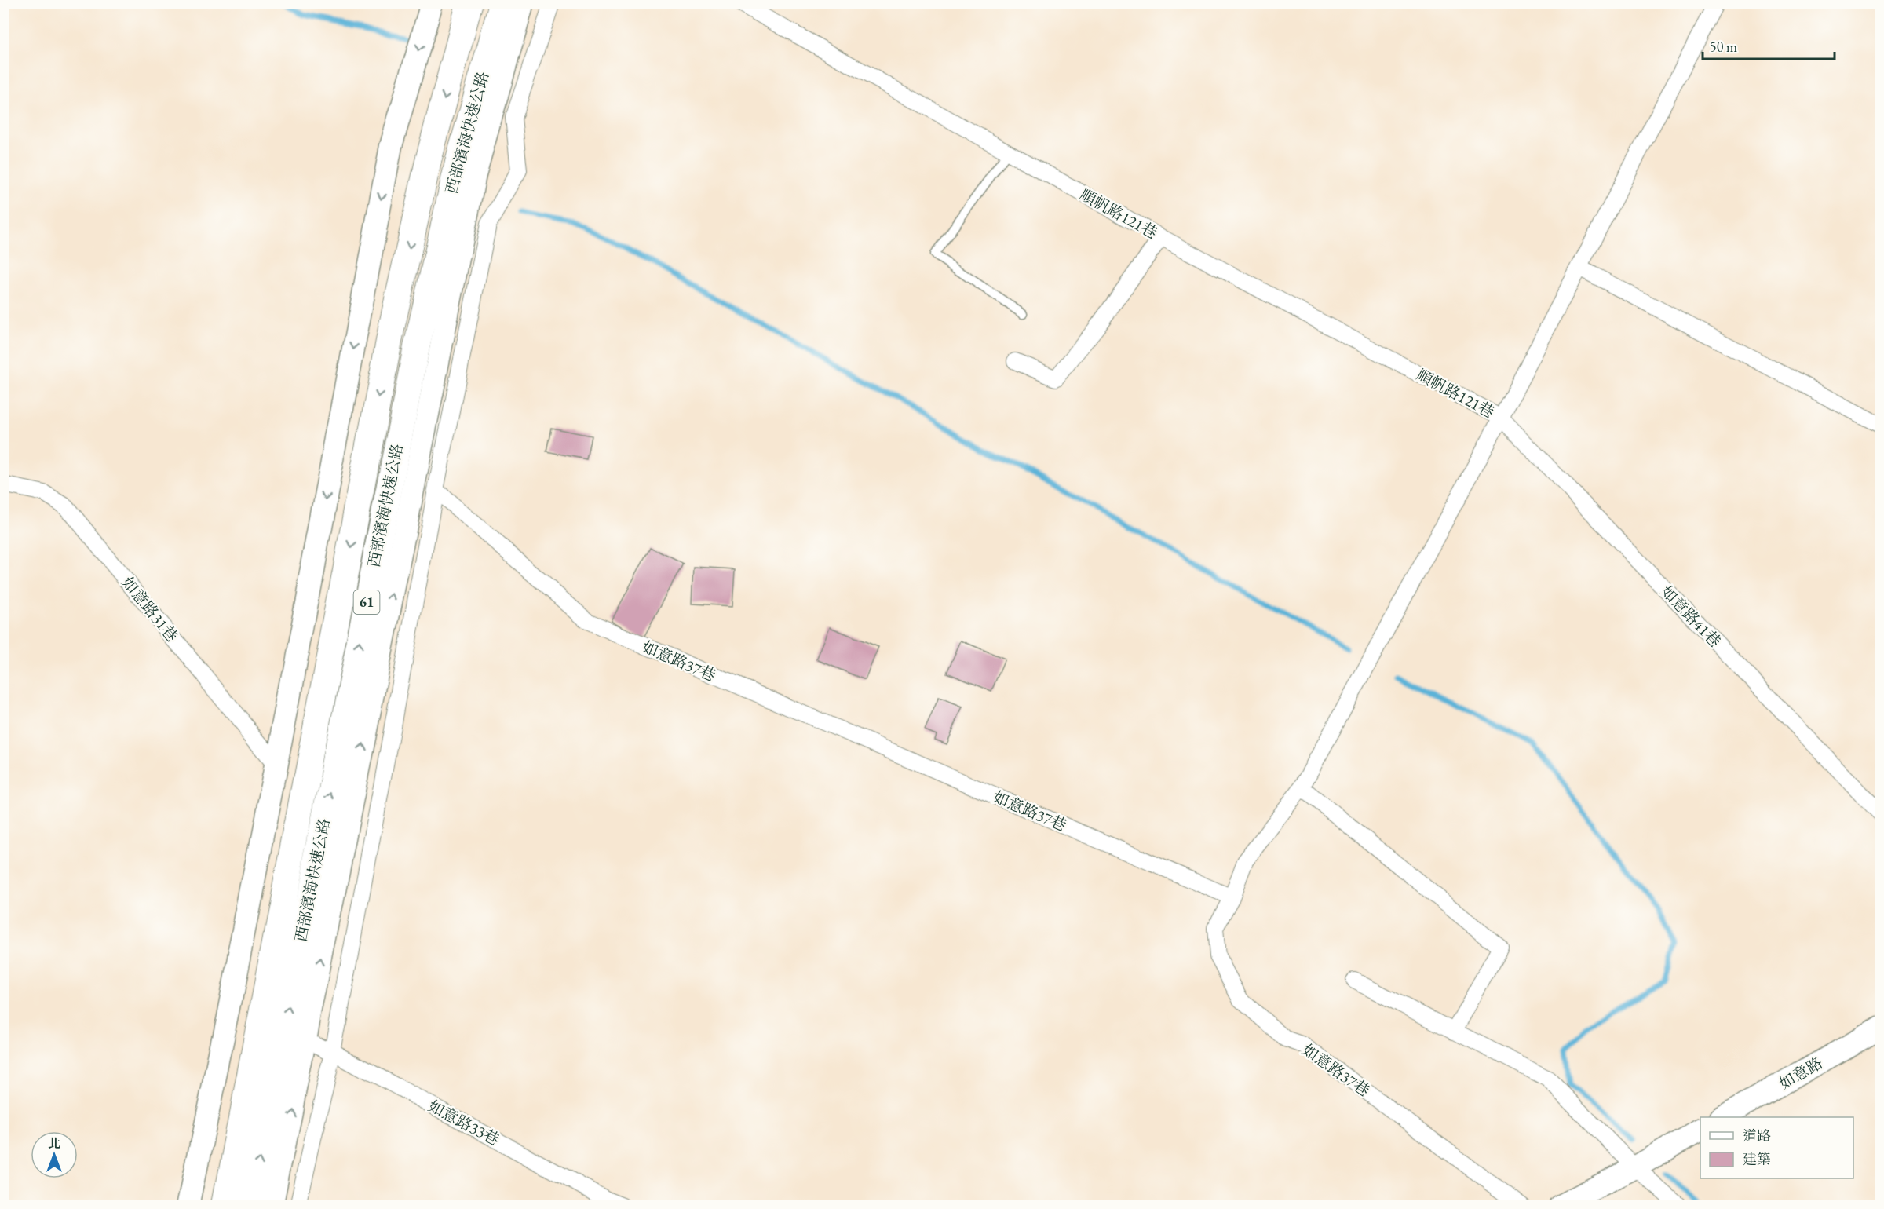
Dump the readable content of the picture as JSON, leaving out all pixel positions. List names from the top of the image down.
{
  "streets": {
    "highway": ["西部濱海快速公路", "61"],
    "street": [
      "順帆路121巷",
      "如意路31巷",
      "如意路41巷",
      "如意路37巷",
      "如意路",
      "如意路33巷"
    ]
  },
  "crossings": [
    ["順帆路121巷", "如意路41巷"]
  ],
  "legend": ["道路", "建築"],
  "scale_bar": "50 m",
  "north": "top"
}
